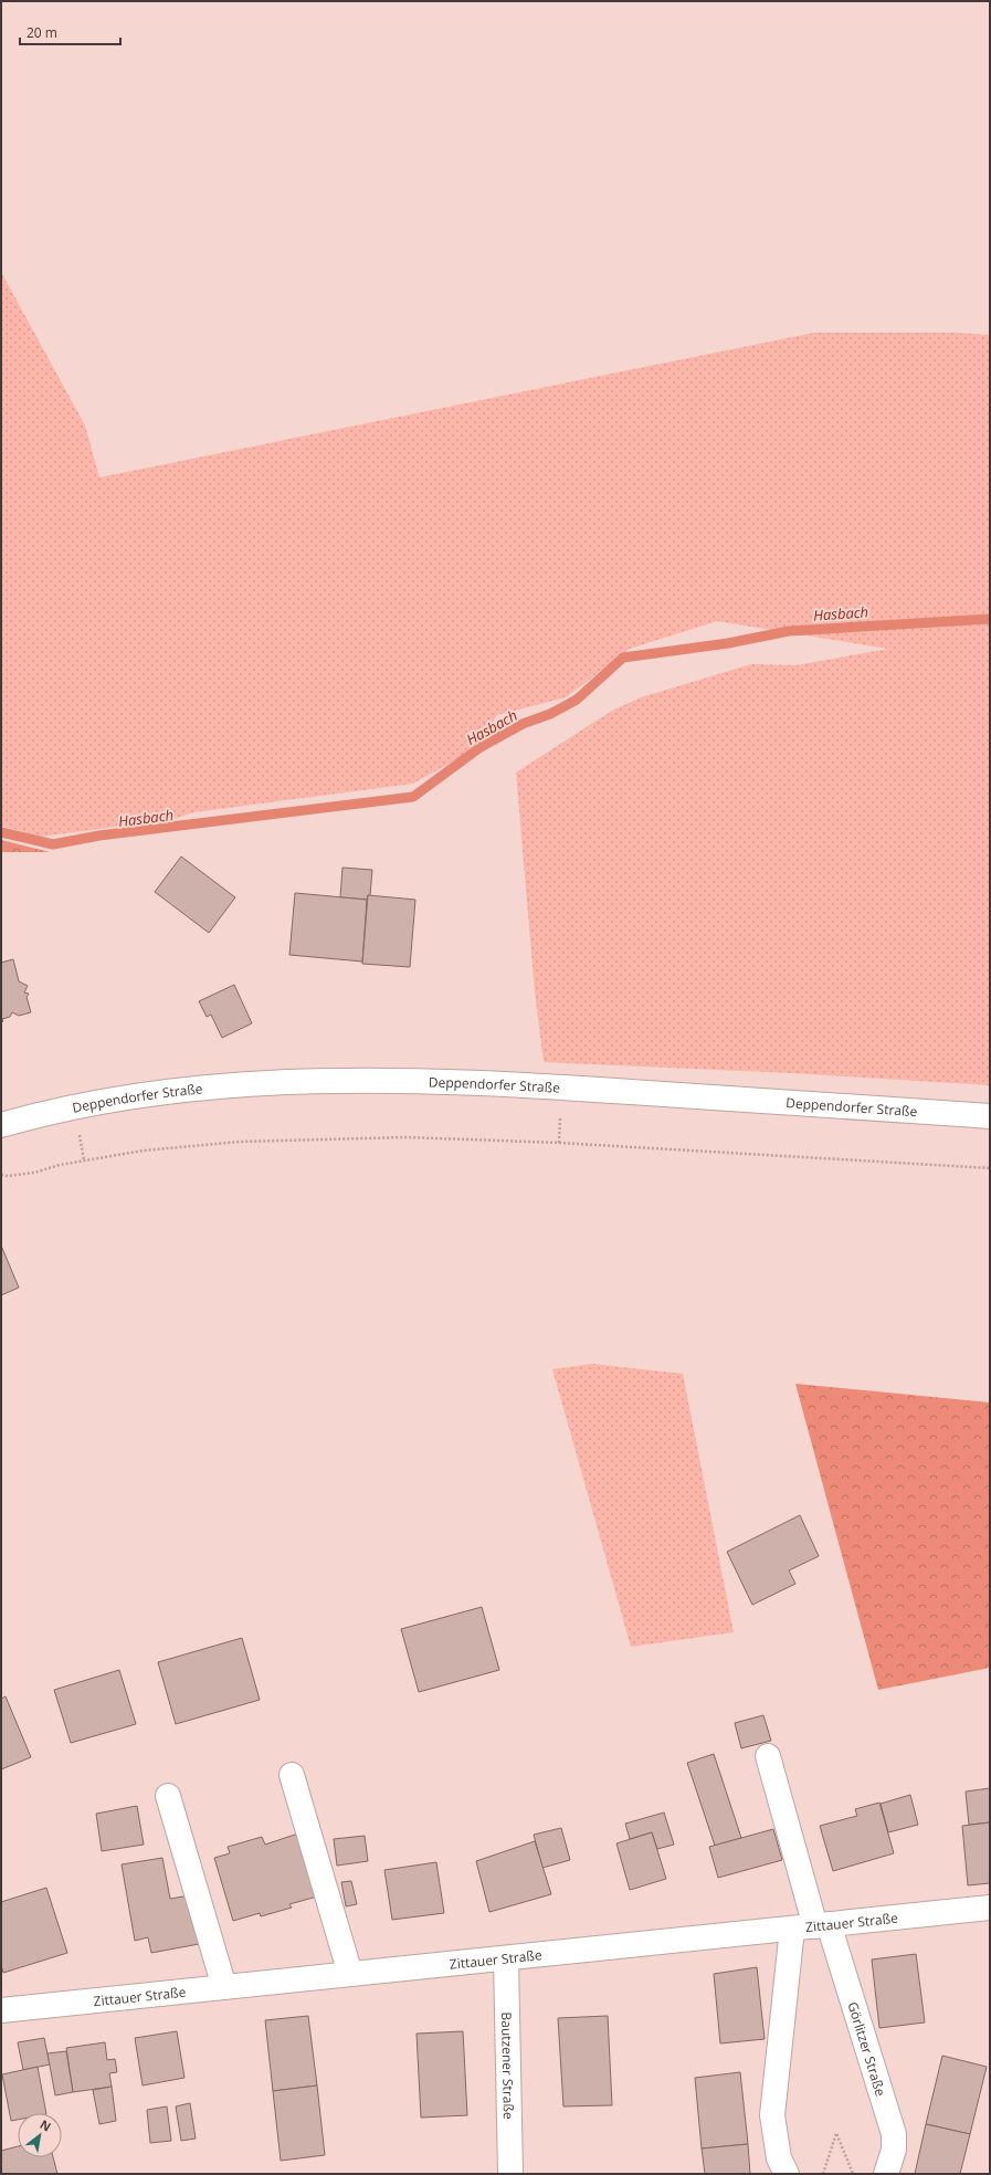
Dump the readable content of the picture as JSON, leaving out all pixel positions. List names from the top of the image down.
{
  "streets": {
    "street": [
      "Deppendorfer Straße",
      "Zittauer Straße",
      "Görlitzer Straße",
      "Bautzener Straße"
    ]
  },
  "crossings": [
    ["Zittauer Straße", "Görlitzer Straße"],
    ["Zittauer Straße", "Bautzener Straße"]
  ],
  "water": ["Hasbach"],
  "scale_bar": "20 m",
  "north": "top right"
}
